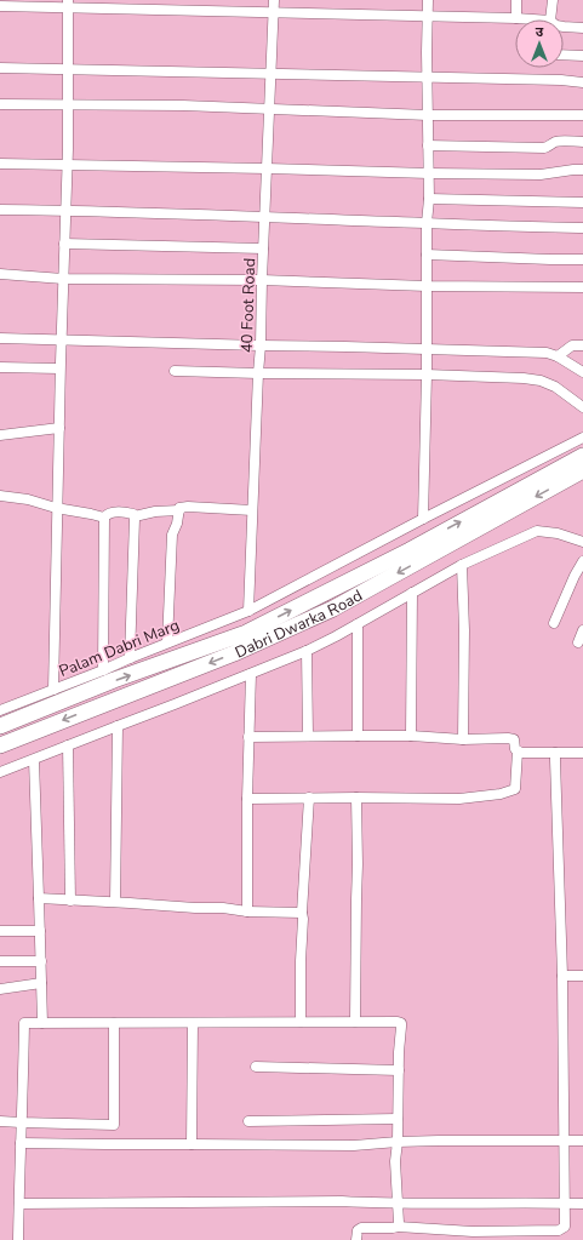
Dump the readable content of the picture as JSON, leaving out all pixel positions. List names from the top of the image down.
{
  "streets": {
    "main road": ["Dabri Dwarka Road"],
    "street": ["40 Foot Road", "Palam Dabri Marg"]
  },
  "crossings": [
    ["40 Foot Road", "Palam Dabri Marg"]
  ],
  "north": "top"
}
